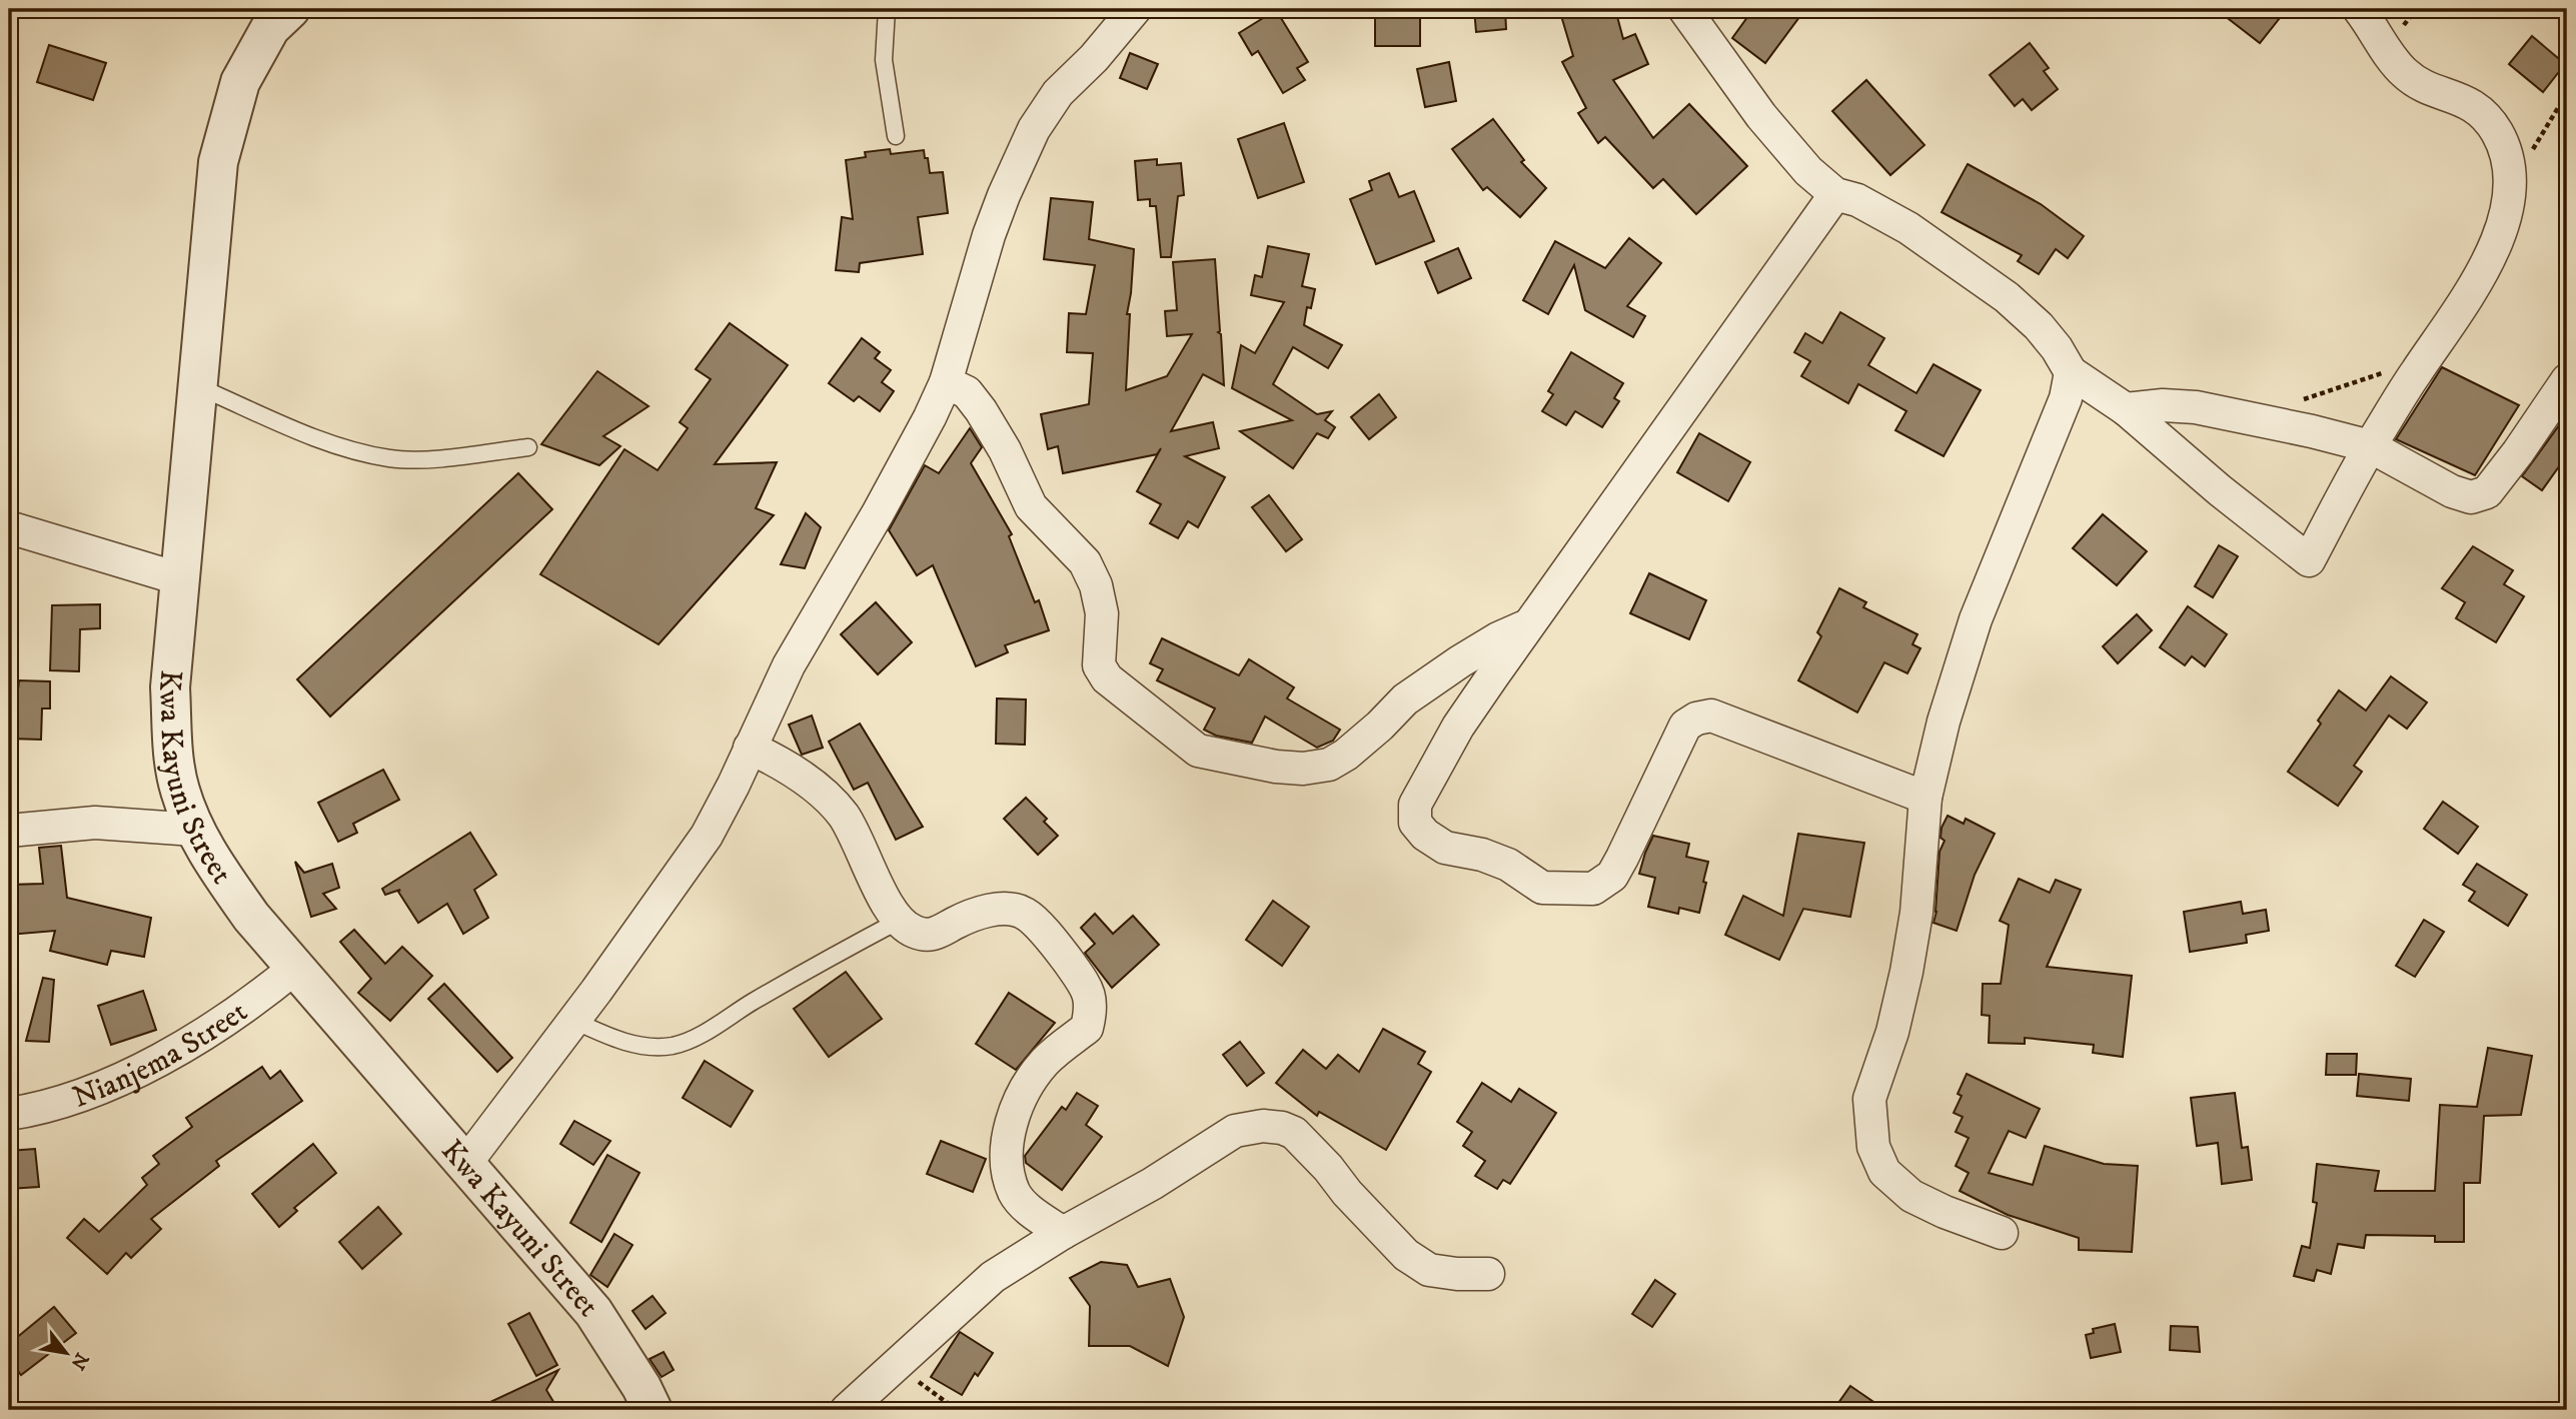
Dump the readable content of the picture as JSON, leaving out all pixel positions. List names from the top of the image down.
{
  "streets": {
    "street": ["Kwa Kayuni Street", "Nianjema Street"]
  },
  "crossings": [
    ["Kwa Kayuni Street", "Nianjema Street"]
  ],
  "north": "bottom right"
}
